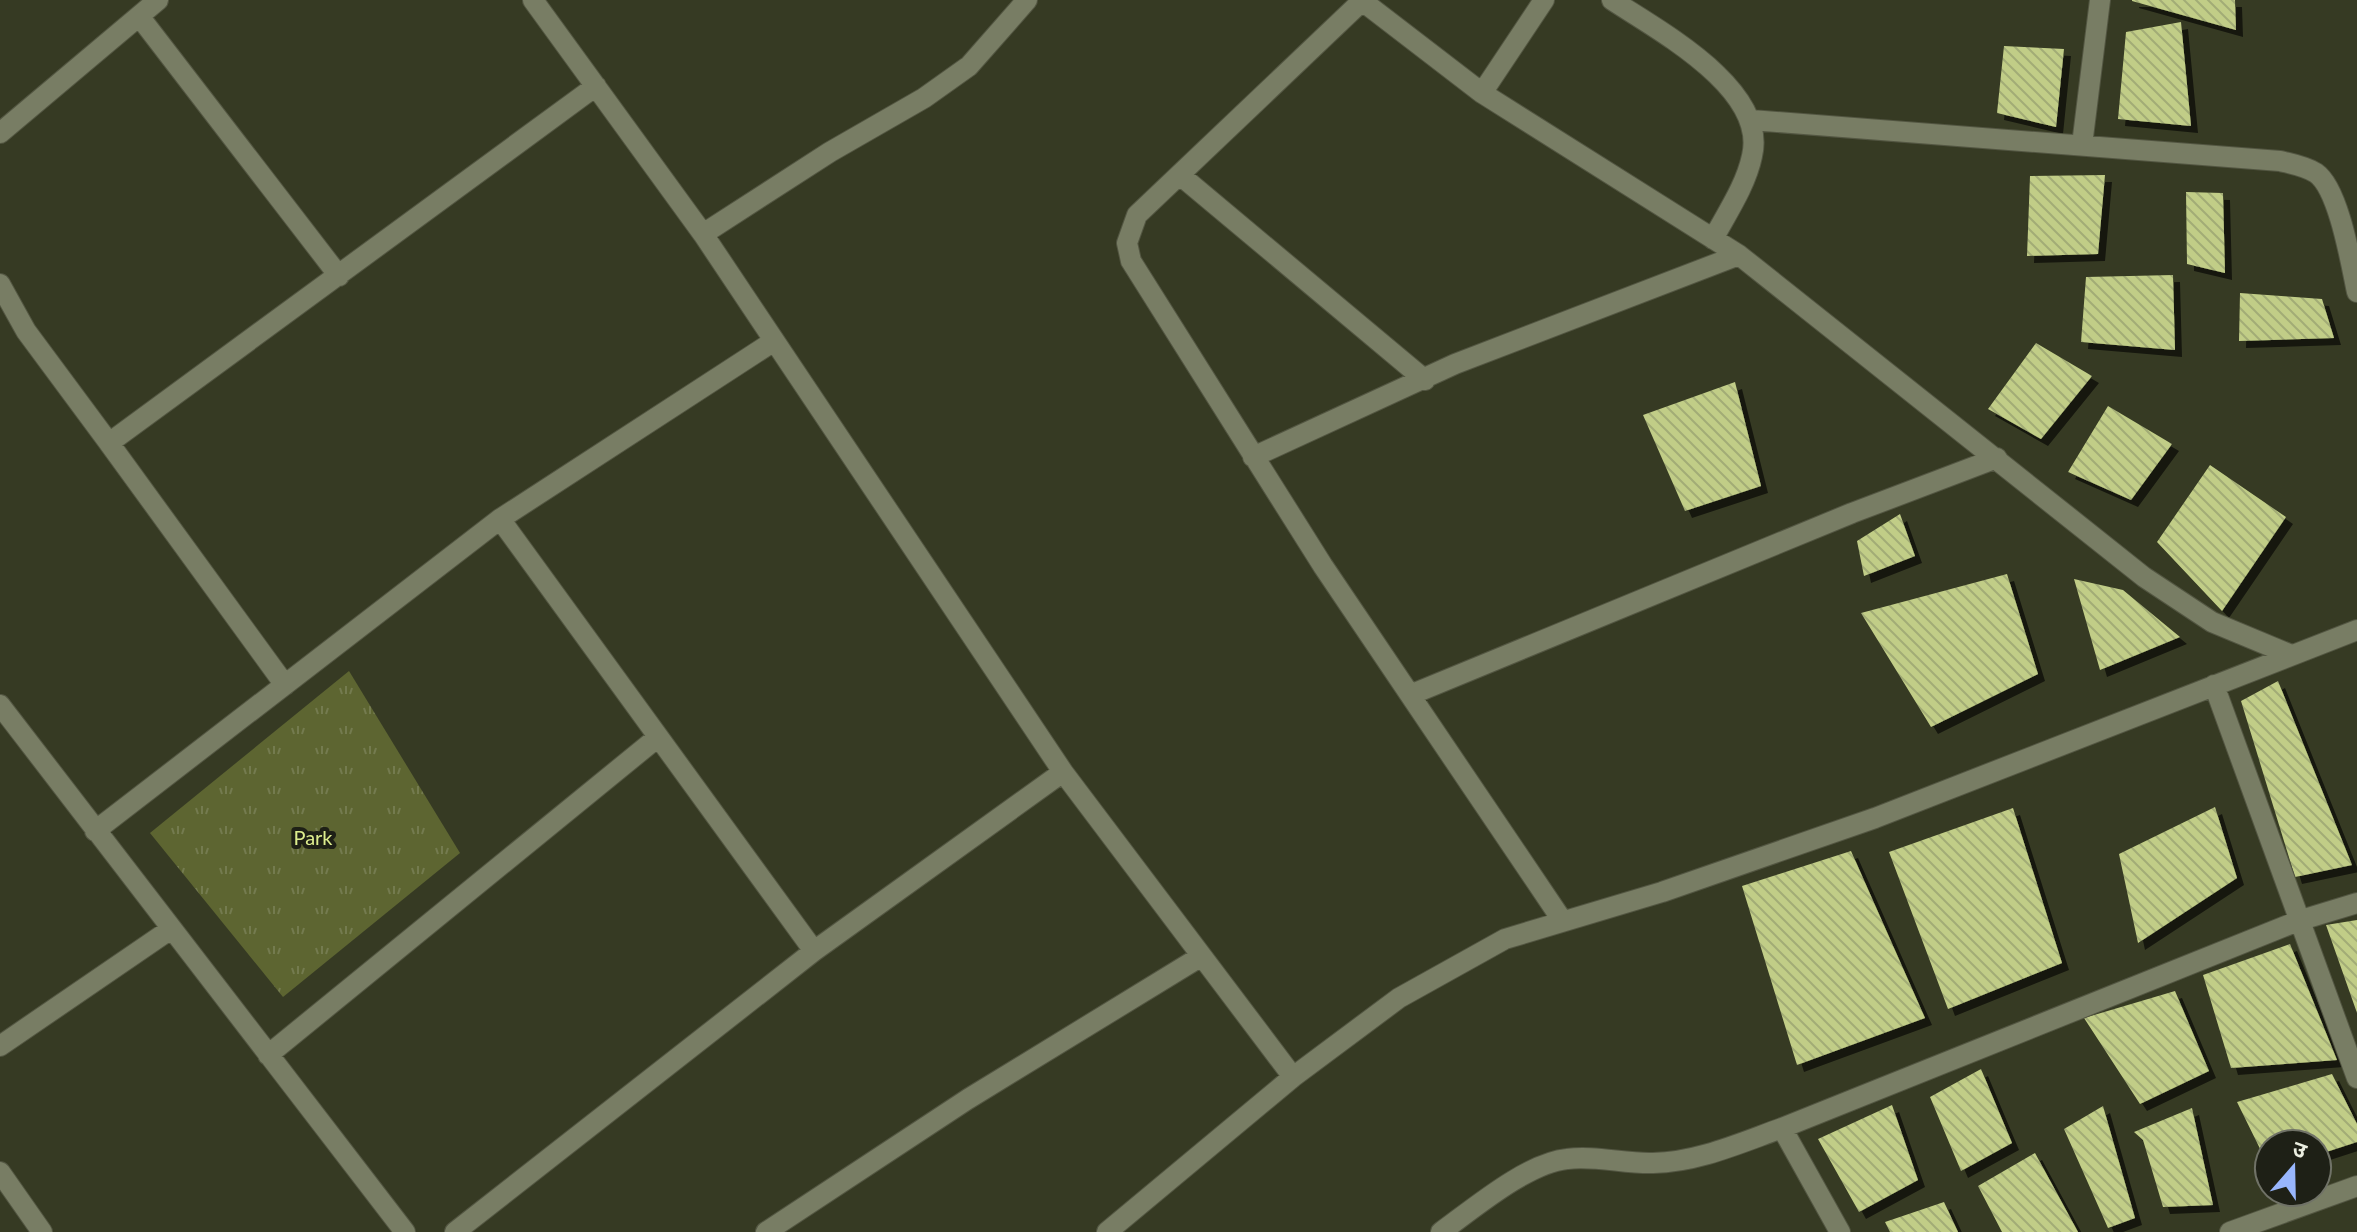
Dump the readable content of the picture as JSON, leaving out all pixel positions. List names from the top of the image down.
{
  "parks": ["Park"],
  "north": "top"
}
